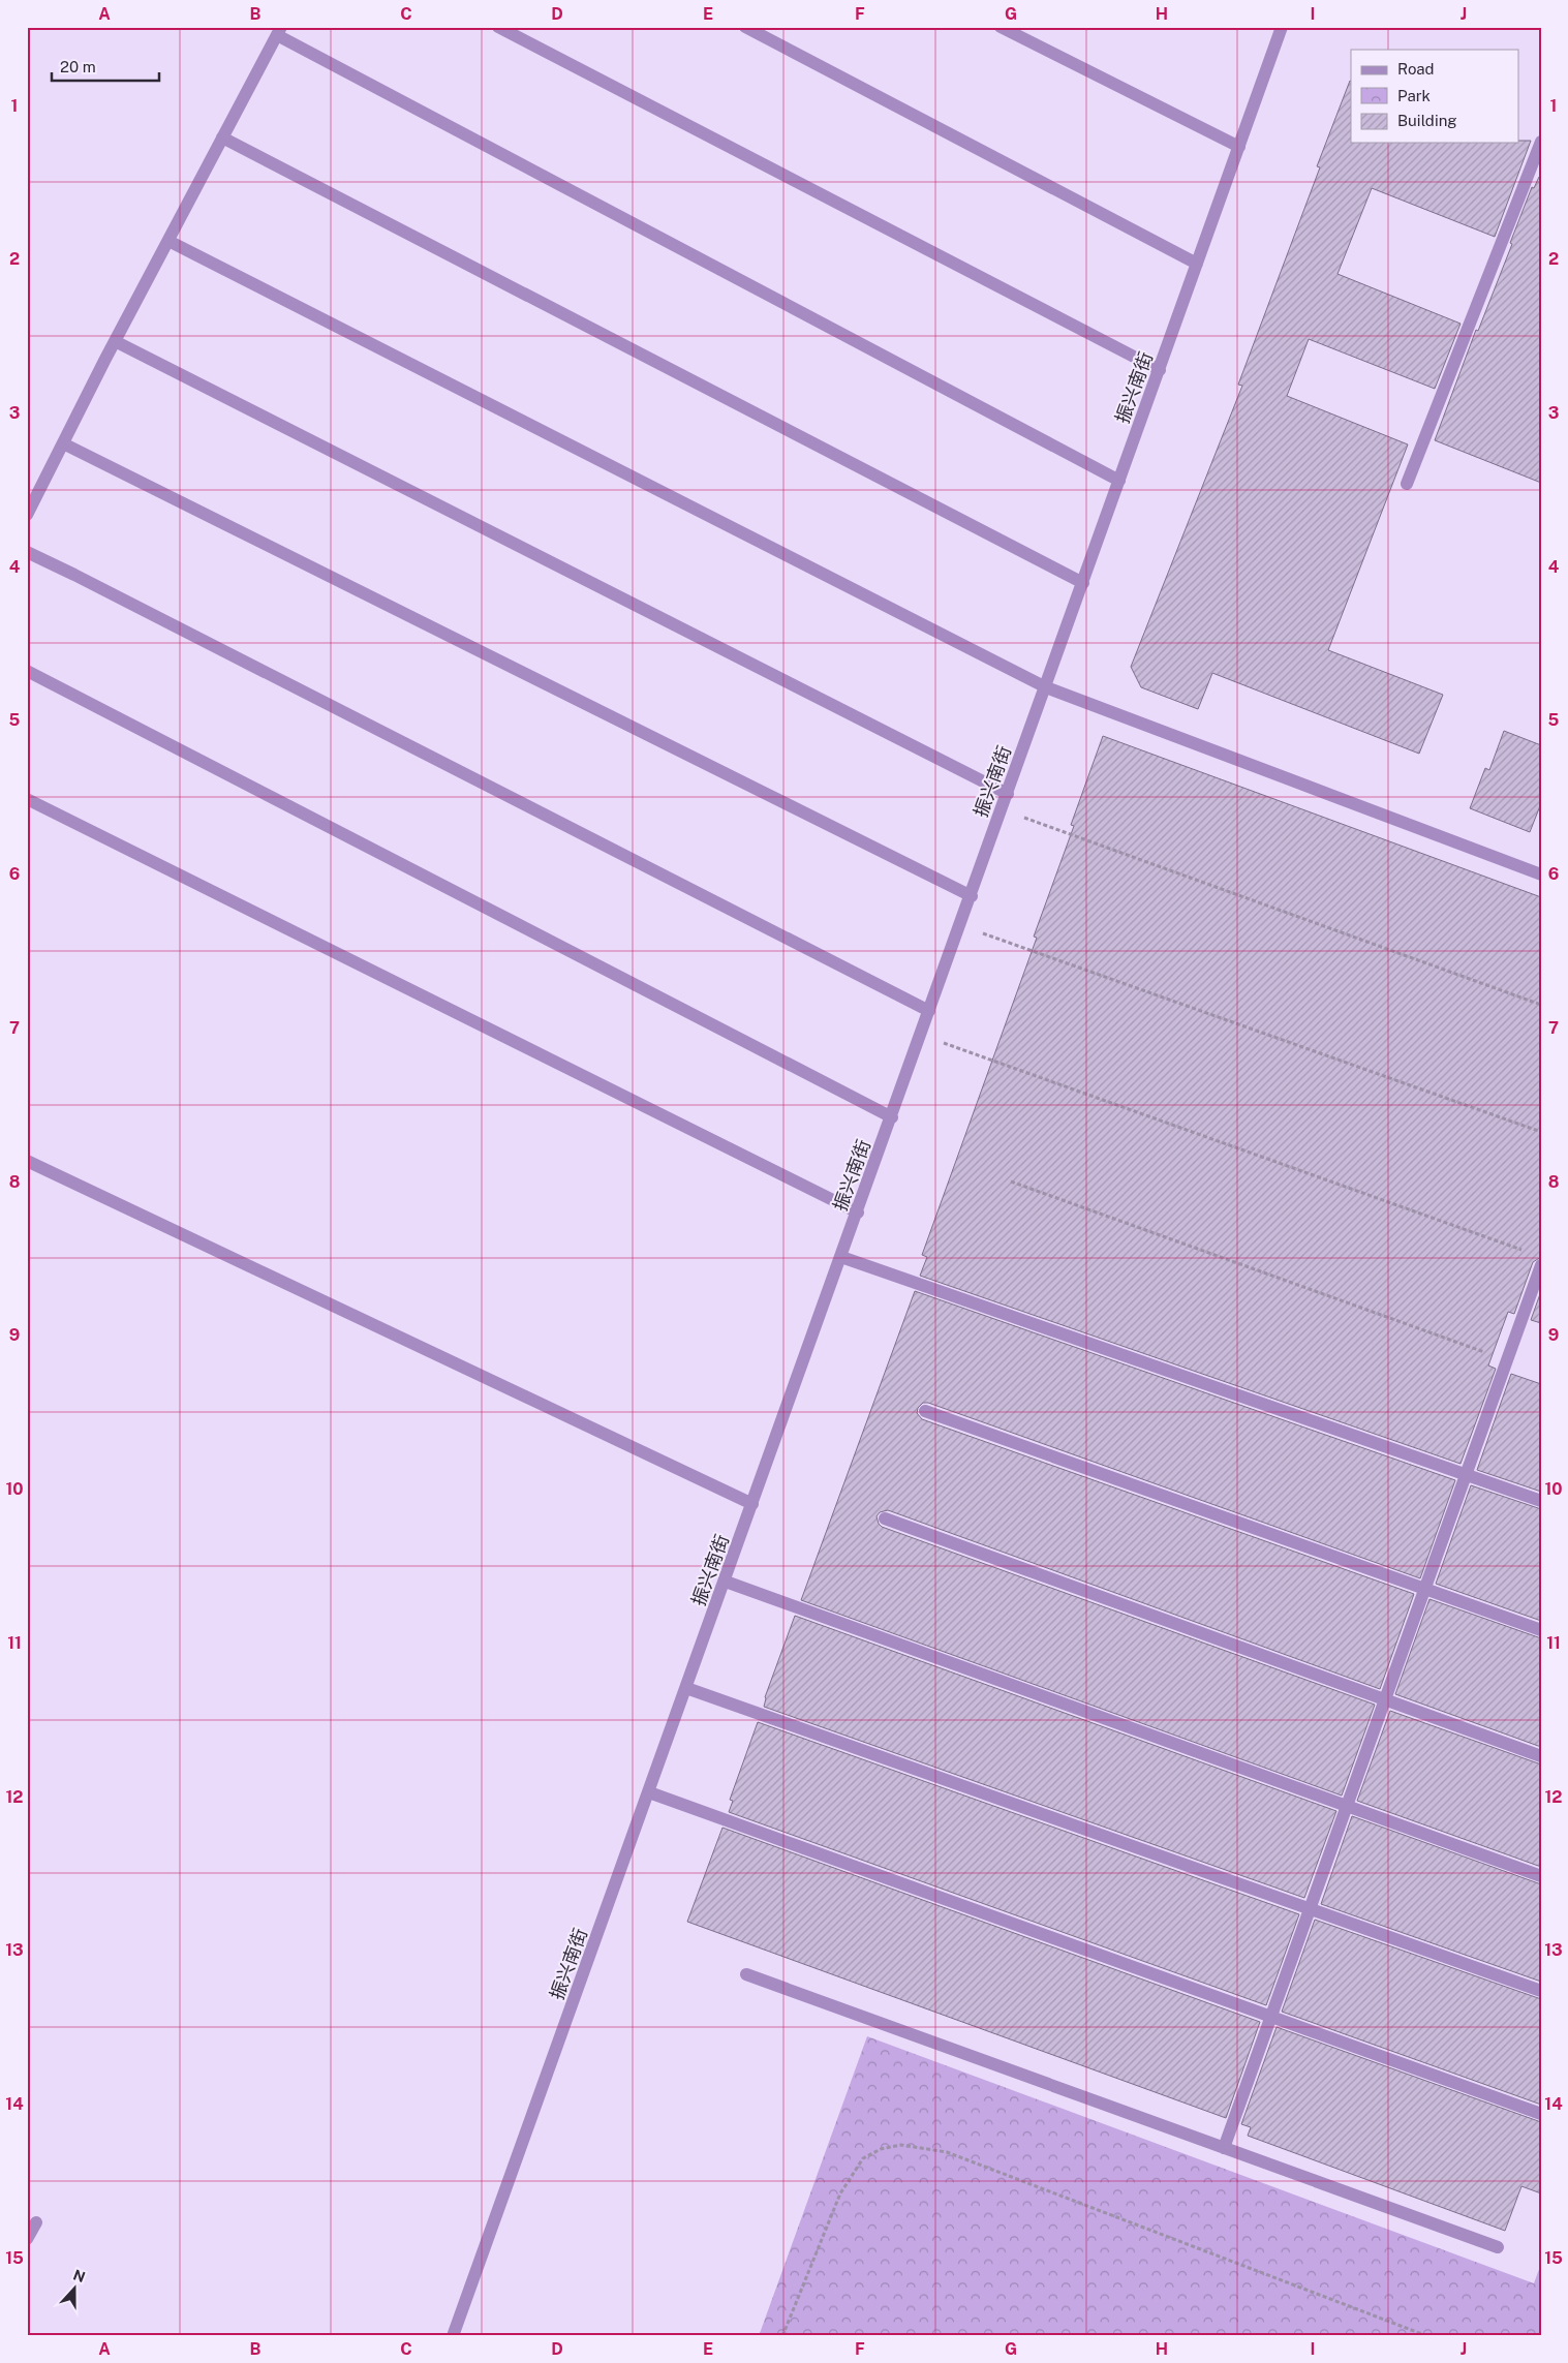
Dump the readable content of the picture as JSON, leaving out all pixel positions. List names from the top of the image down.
{
  "streets": {
    "street": ["振兴南街"]
  },
  "legend": ["Road", "Park", "Building"],
  "scale_bar": "20 m",
  "north": "top",
  "grid": {
    "columns": [
      "A",
      "B",
      "C",
      "D",
      "E",
      "F",
      "G",
      "H",
      "I",
      "J"
    ],
    "rows": [
      "1",
      "2",
      "3",
      "4",
      "5",
      "6",
      "7",
      "8",
      "9",
      "10",
      "11",
      "12",
      "13",
      "14",
      "15"
    ]
  }
}
